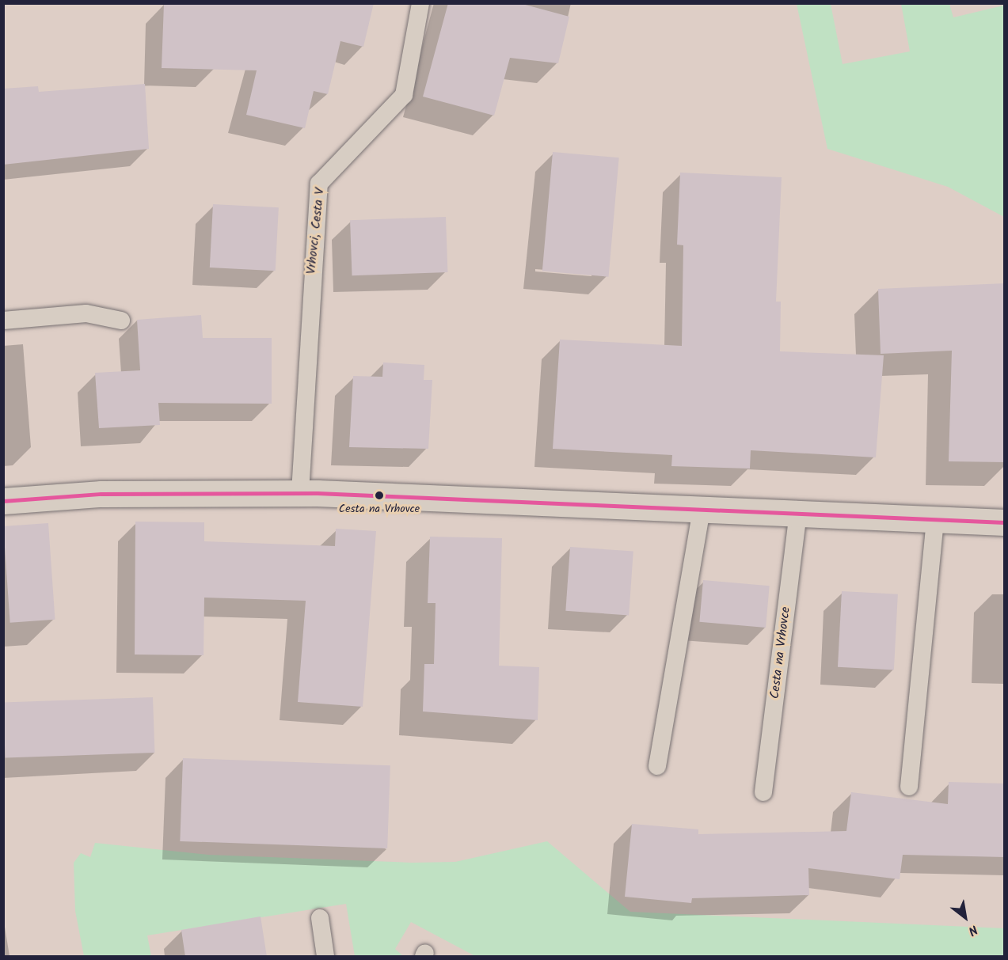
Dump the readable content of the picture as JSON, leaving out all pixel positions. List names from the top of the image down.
{
  "streets": {
    "lane": ["Vrhovci, Cesta V", "Cesta na Vrhovce"]
  },
  "places": ["Cesta na Vrhovce"],
  "north": "bottom right"
}
